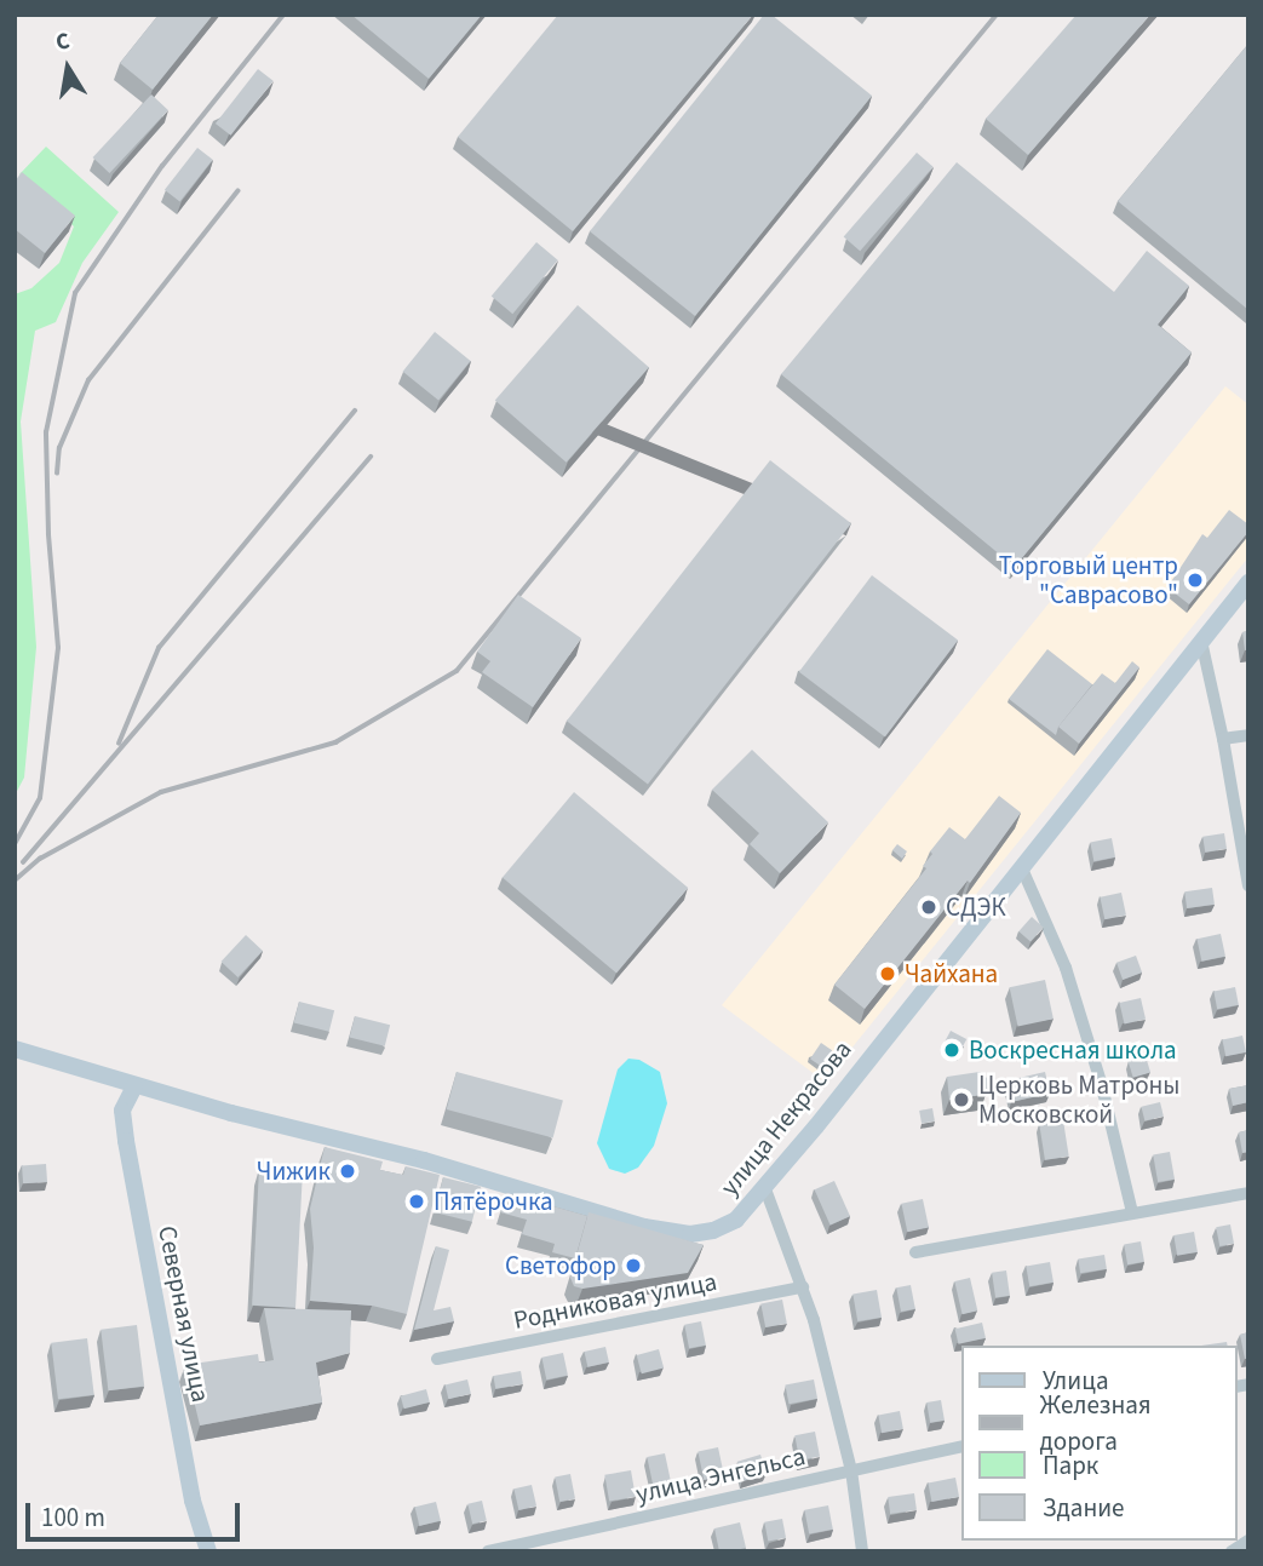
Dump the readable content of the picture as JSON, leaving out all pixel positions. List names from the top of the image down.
{
  "streets": {
    "street": [
      "улица Некрасова",
      "Родниковая улица",
      "Северная улица",
      "улица Энгельса"
    ]
  },
  "crossings": [
    ["улица Некрасова", "Северная улица"]
  ],
  "places": [
    "Торговый центр \"Саврасово\"",
    "СДЭК",
    "Чайхана",
    "Воскресная школа",
    "Церковь Матроны Московской",
    "Чижик",
    "Пятёрочка",
    "Светофор"
  ],
  "legend": [
    "Улица",
    "Железная дорога",
    "Парк",
    "Здание"
  ],
  "scale_bar": "100 m",
  "north": "top"
}
